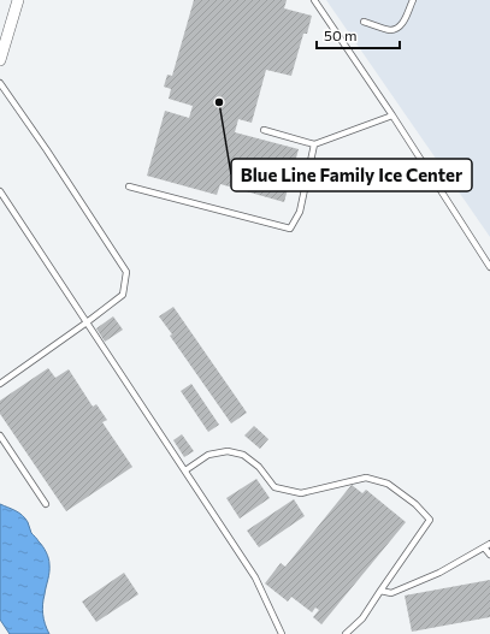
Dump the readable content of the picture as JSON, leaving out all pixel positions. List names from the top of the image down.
{
  "places": ["Blue Line Family Ice Center"],
  "scale_bar": "50 m"
}
